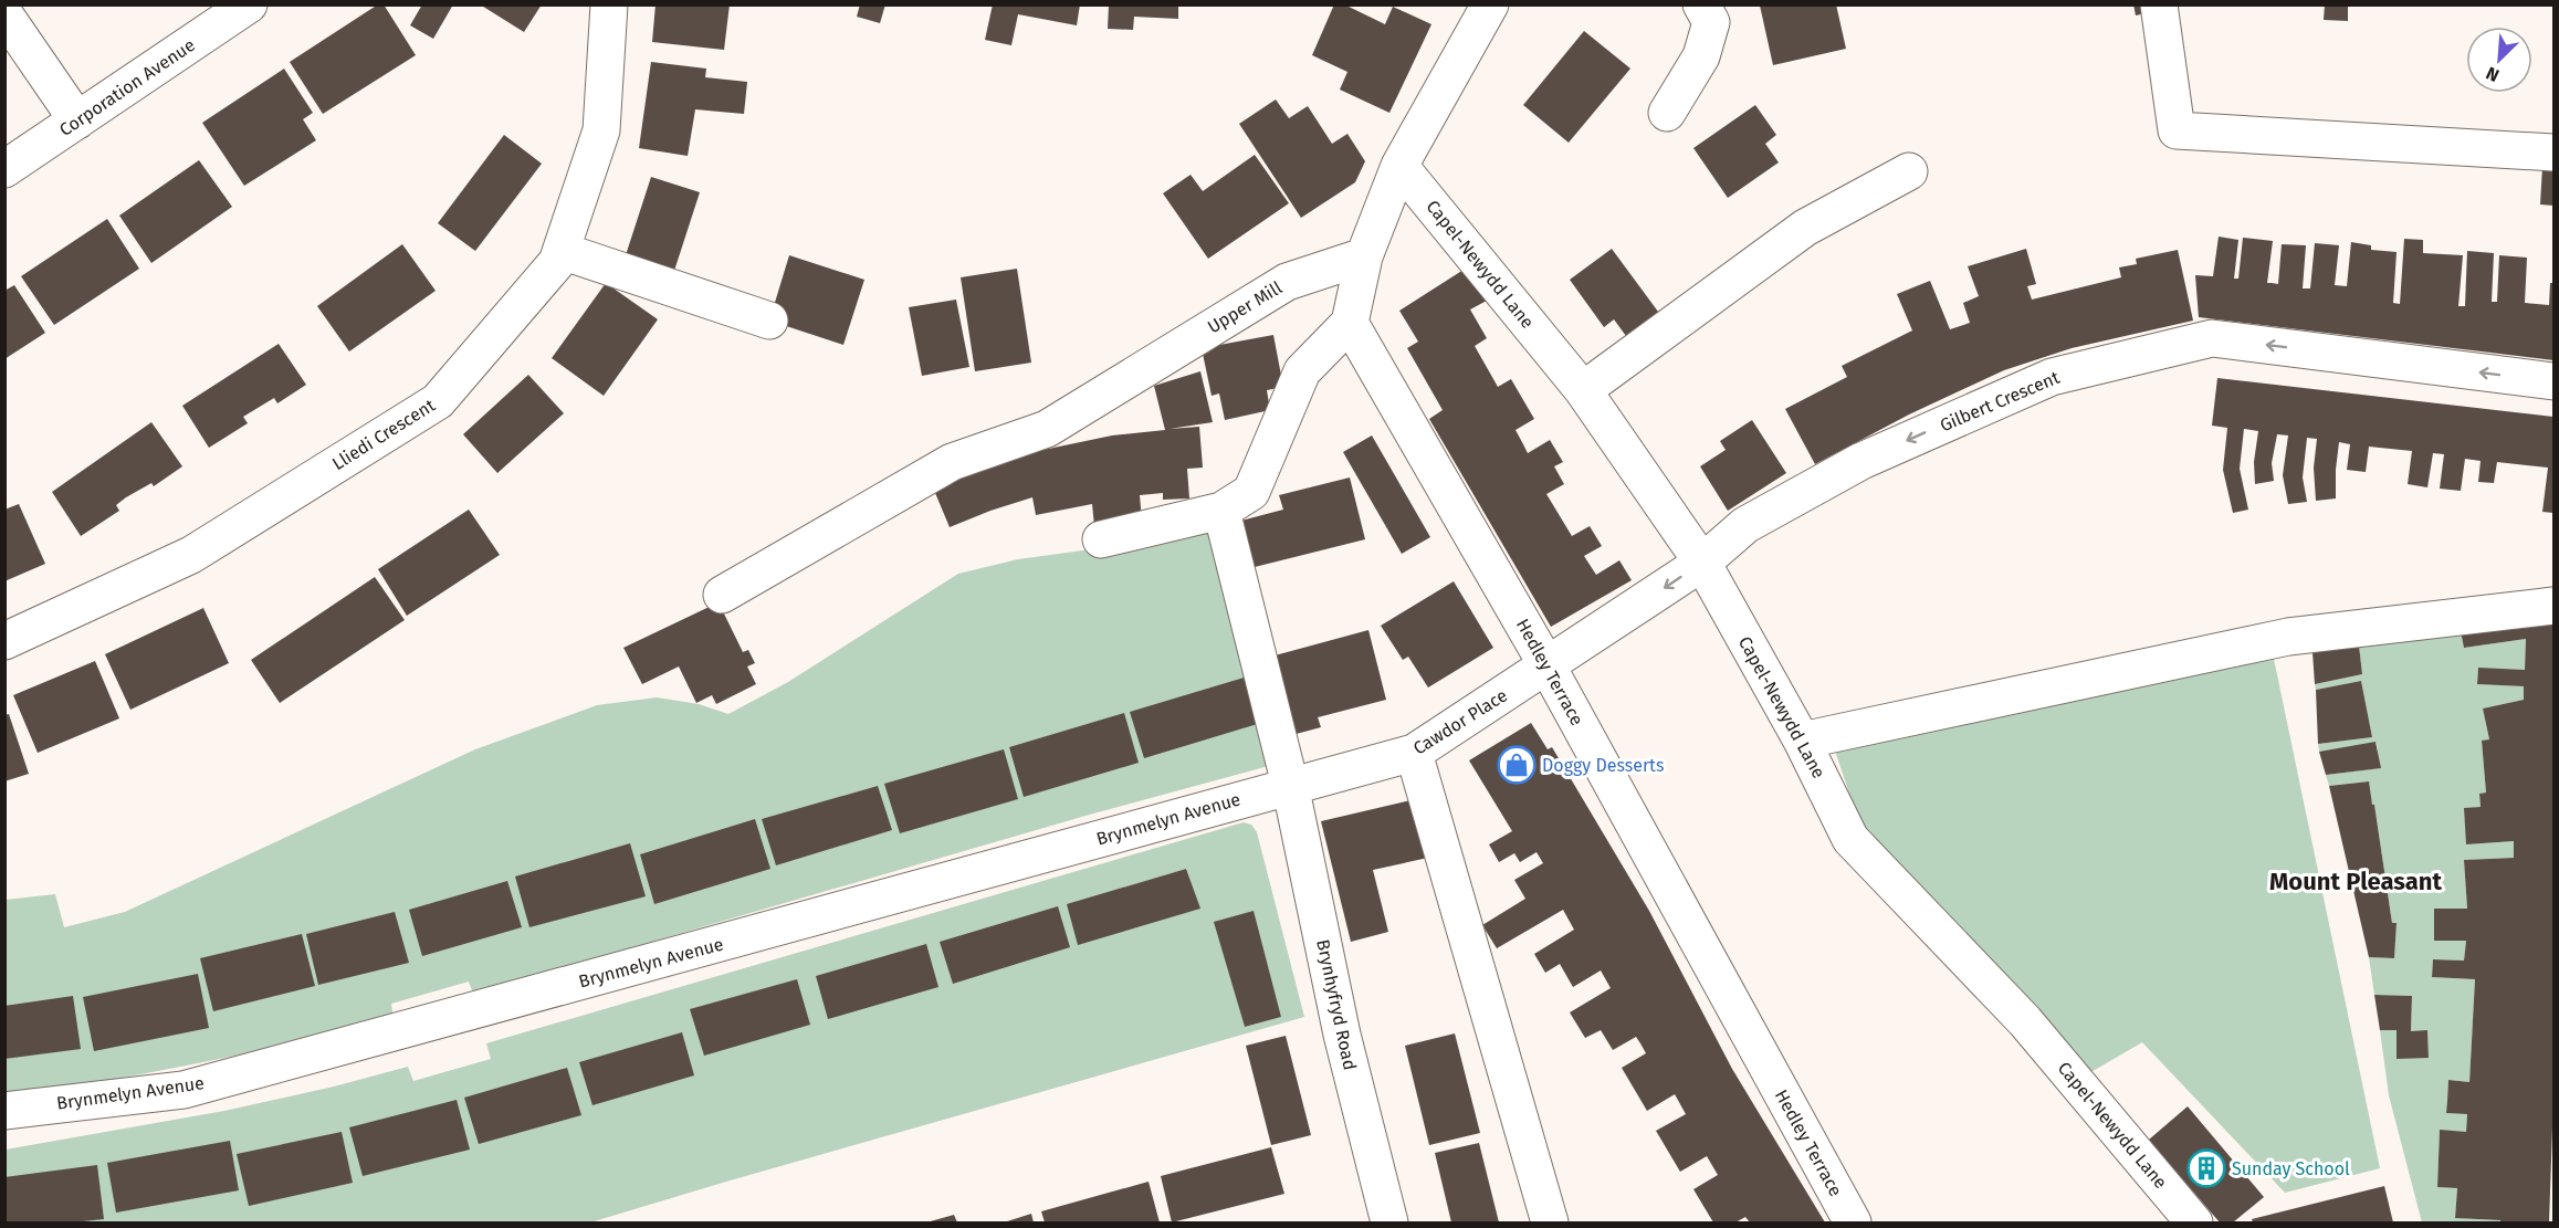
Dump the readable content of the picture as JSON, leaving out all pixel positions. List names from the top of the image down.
{
  "streets": {
    "street": [
      "Corporation Avenue",
      "Capel-Newydd Lane",
      "Upper Mill",
      "Gilbert Crescent",
      "Lliedi Crescent",
      "Hedley Terrace",
      "Cawdor Place",
      "Brynmelyn Avenue",
      "Brynhyfryd Road"
    ]
  },
  "crossings": [
    ["Capel-Newydd Lane", "Gilbert Crescent"],
    ["Gilbert Crescent", "Hedley Terrace"],
    ["Gilbert Crescent", "Cawdor Place"],
    ["Hedley Terrace", "Cawdor Place"],
    ["Cawdor Place", "Brynmelyn Avenue"],
    ["Cawdor Place", "Brynhyfryd Road"],
    ["Brynmelyn Avenue", "Brynhyfryd Road"]
  ],
  "districts": ["Mount Pleasant"],
  "places": {
    "shop": ["Doggy Desserts"],
    "building": ["Sunday School"]
  },
  "north": "bottom left"
}
